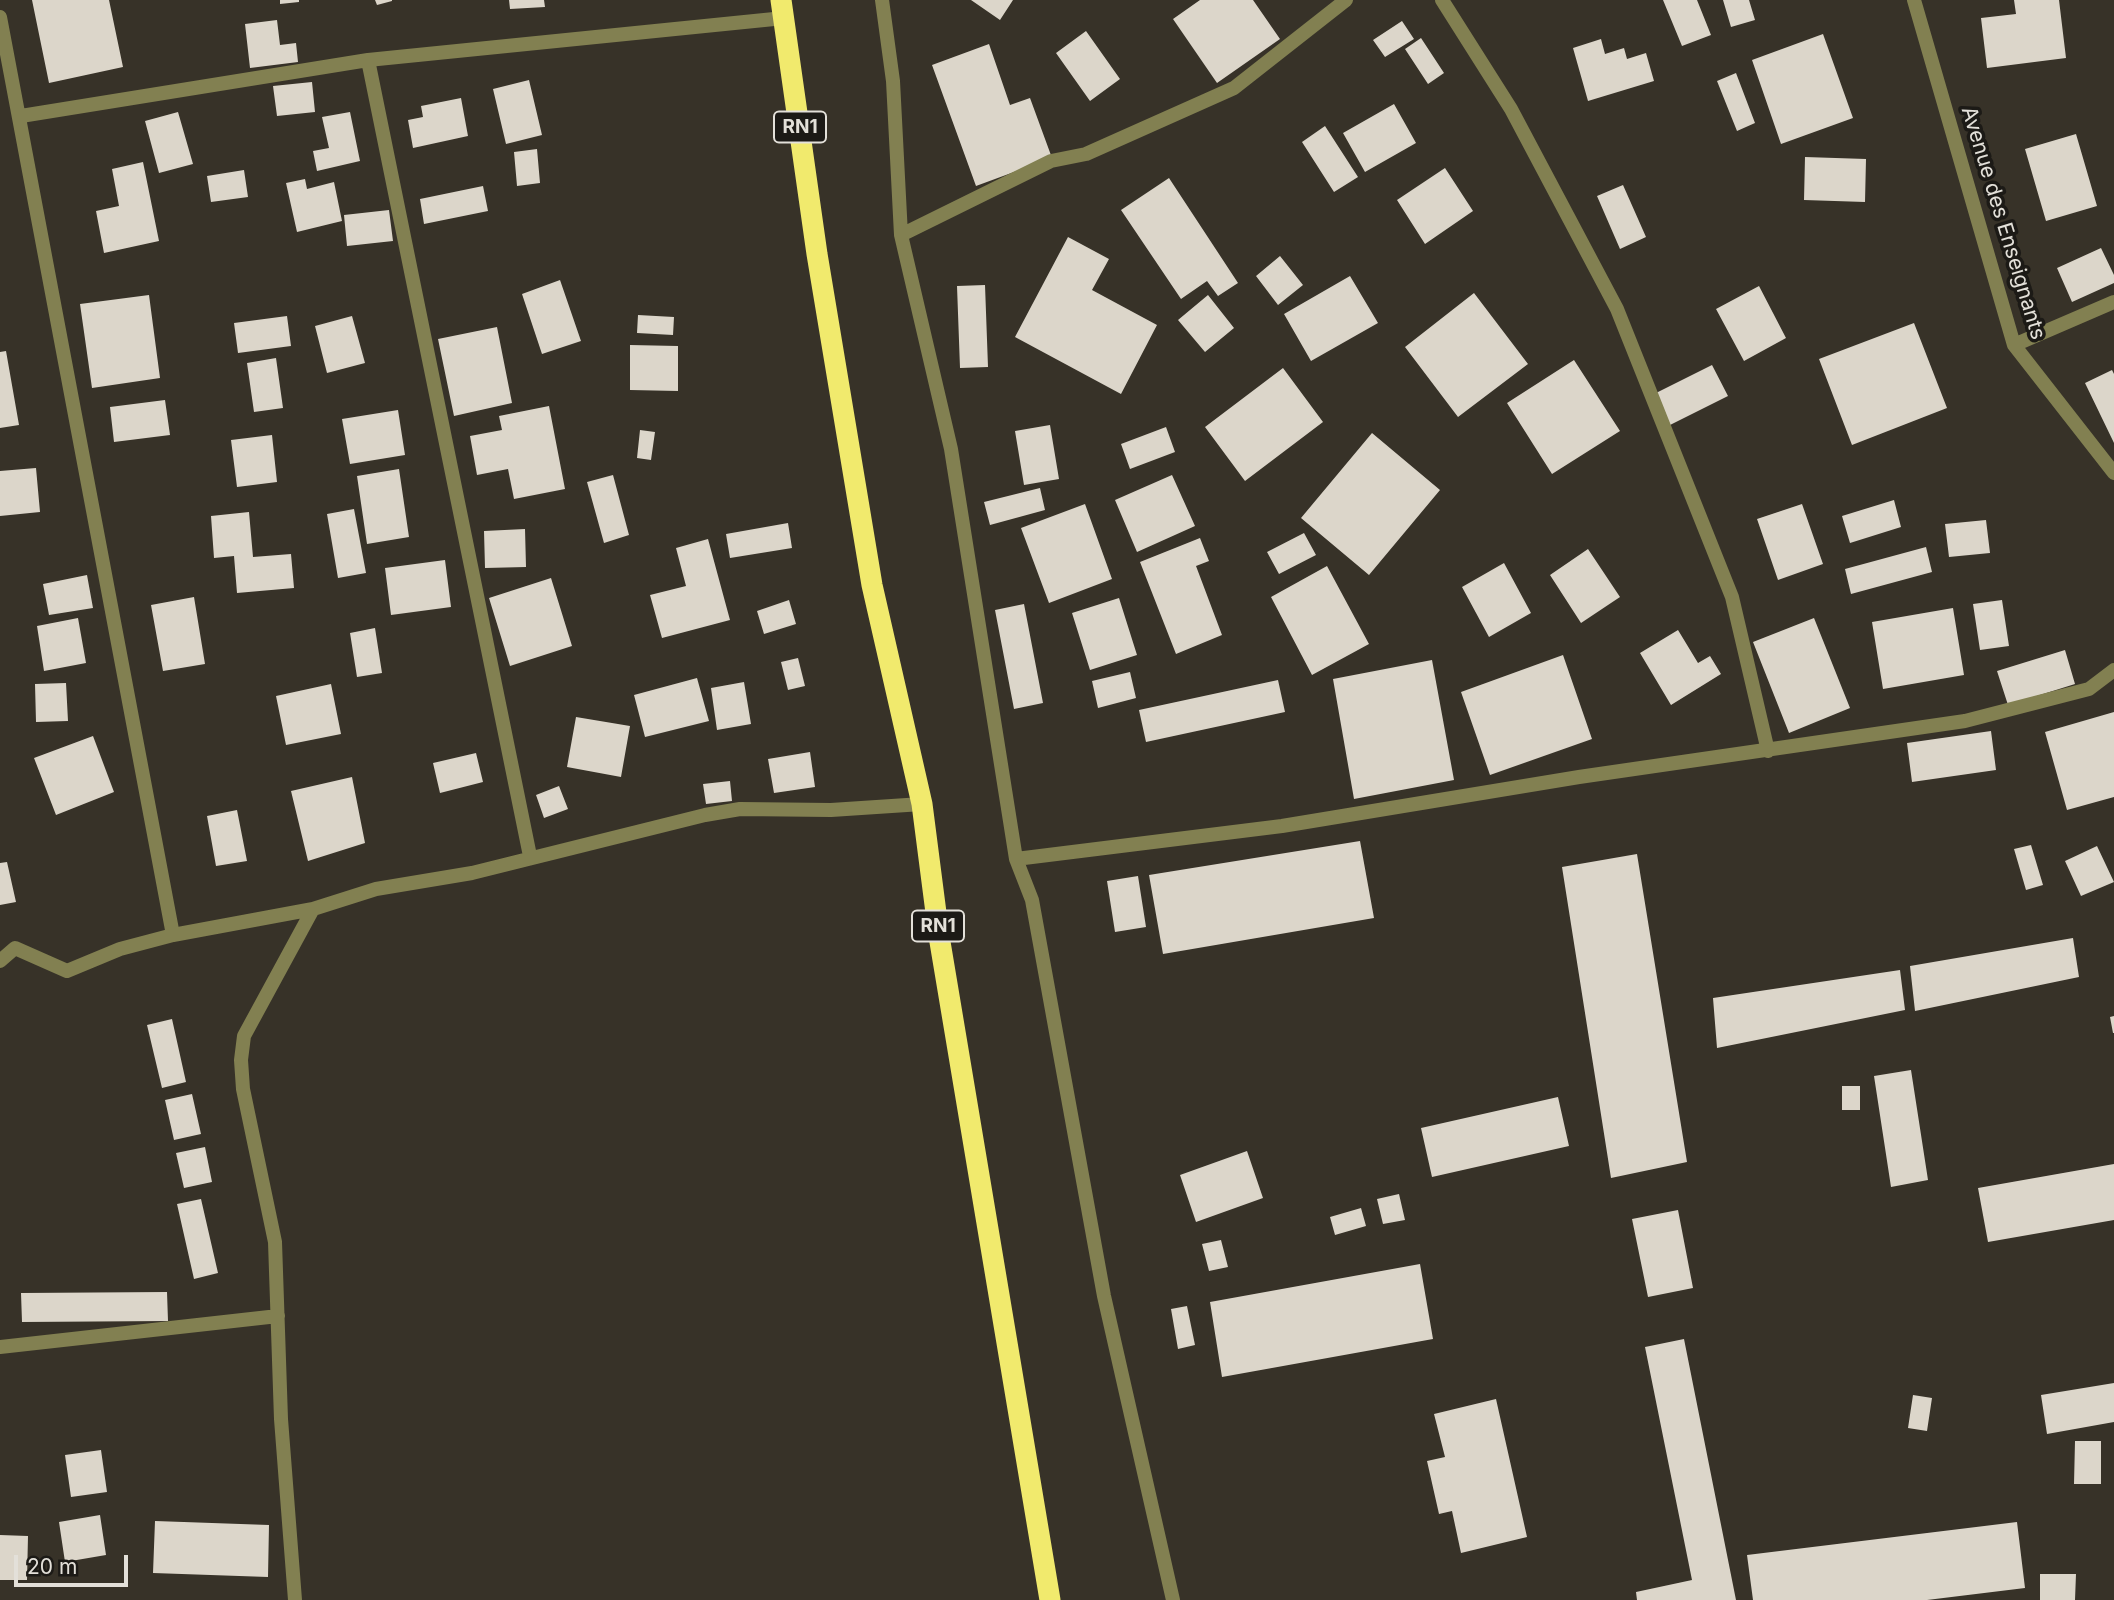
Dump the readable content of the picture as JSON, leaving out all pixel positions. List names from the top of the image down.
{
  "streets": {
    "highway": ["RN1"],
    "street": ["Avenue des Enseignants"]
  },
  "scale_bar": "20 m"
}
